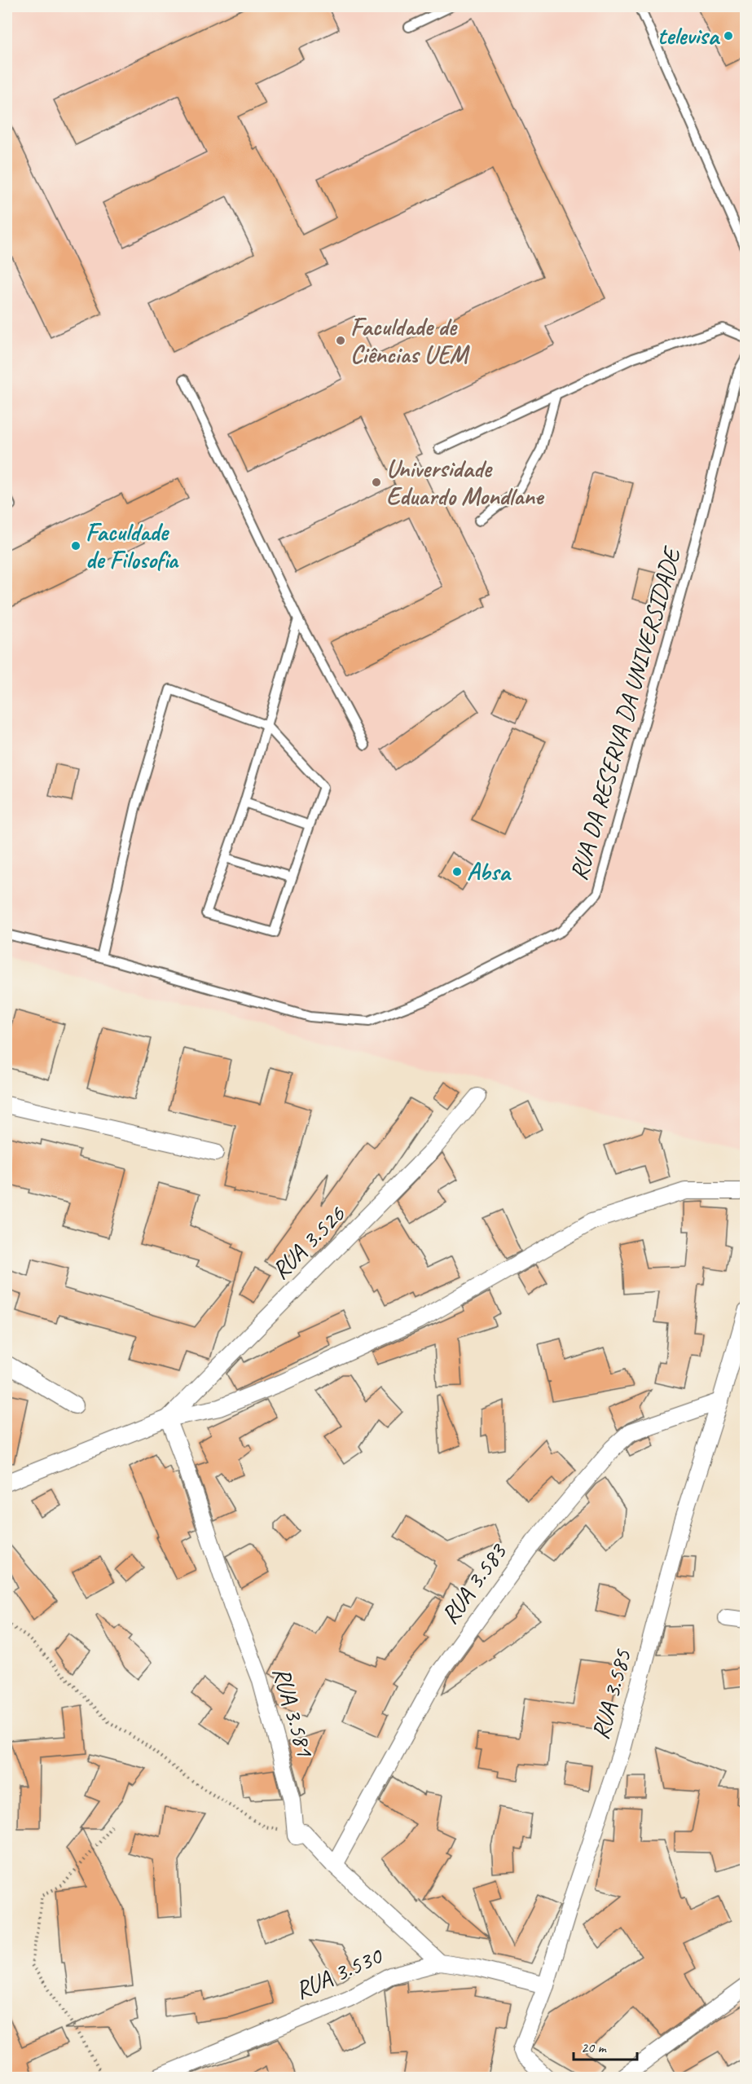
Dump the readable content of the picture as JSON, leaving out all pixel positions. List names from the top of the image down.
{
  "streets": {
    "street": [
      "RUA 3.526",
      "RUA 3.583",
      "RUA 3.585",
      "RUA 3.581",
      "RUA 3.530"
    ],
    "lane": ["RUA DA RESERVA DA UNIVERSIDADE"]
  },
  "crossings": [
    ["RUA 3.526", "RUA 3.581"],
    ["RUA 3.583", "RUA 3.585"],
    ["RUA 3.585", "RUA 3.530"]
  ],
  "places": [
    "televisa",
    "Faculdade de Ciências UEM",
    "Universidade Eduardo Mondlane",
    "Faculdade de Filosofia",
    "Absa"
  ],
  "scale_bar": "20 m"
}
